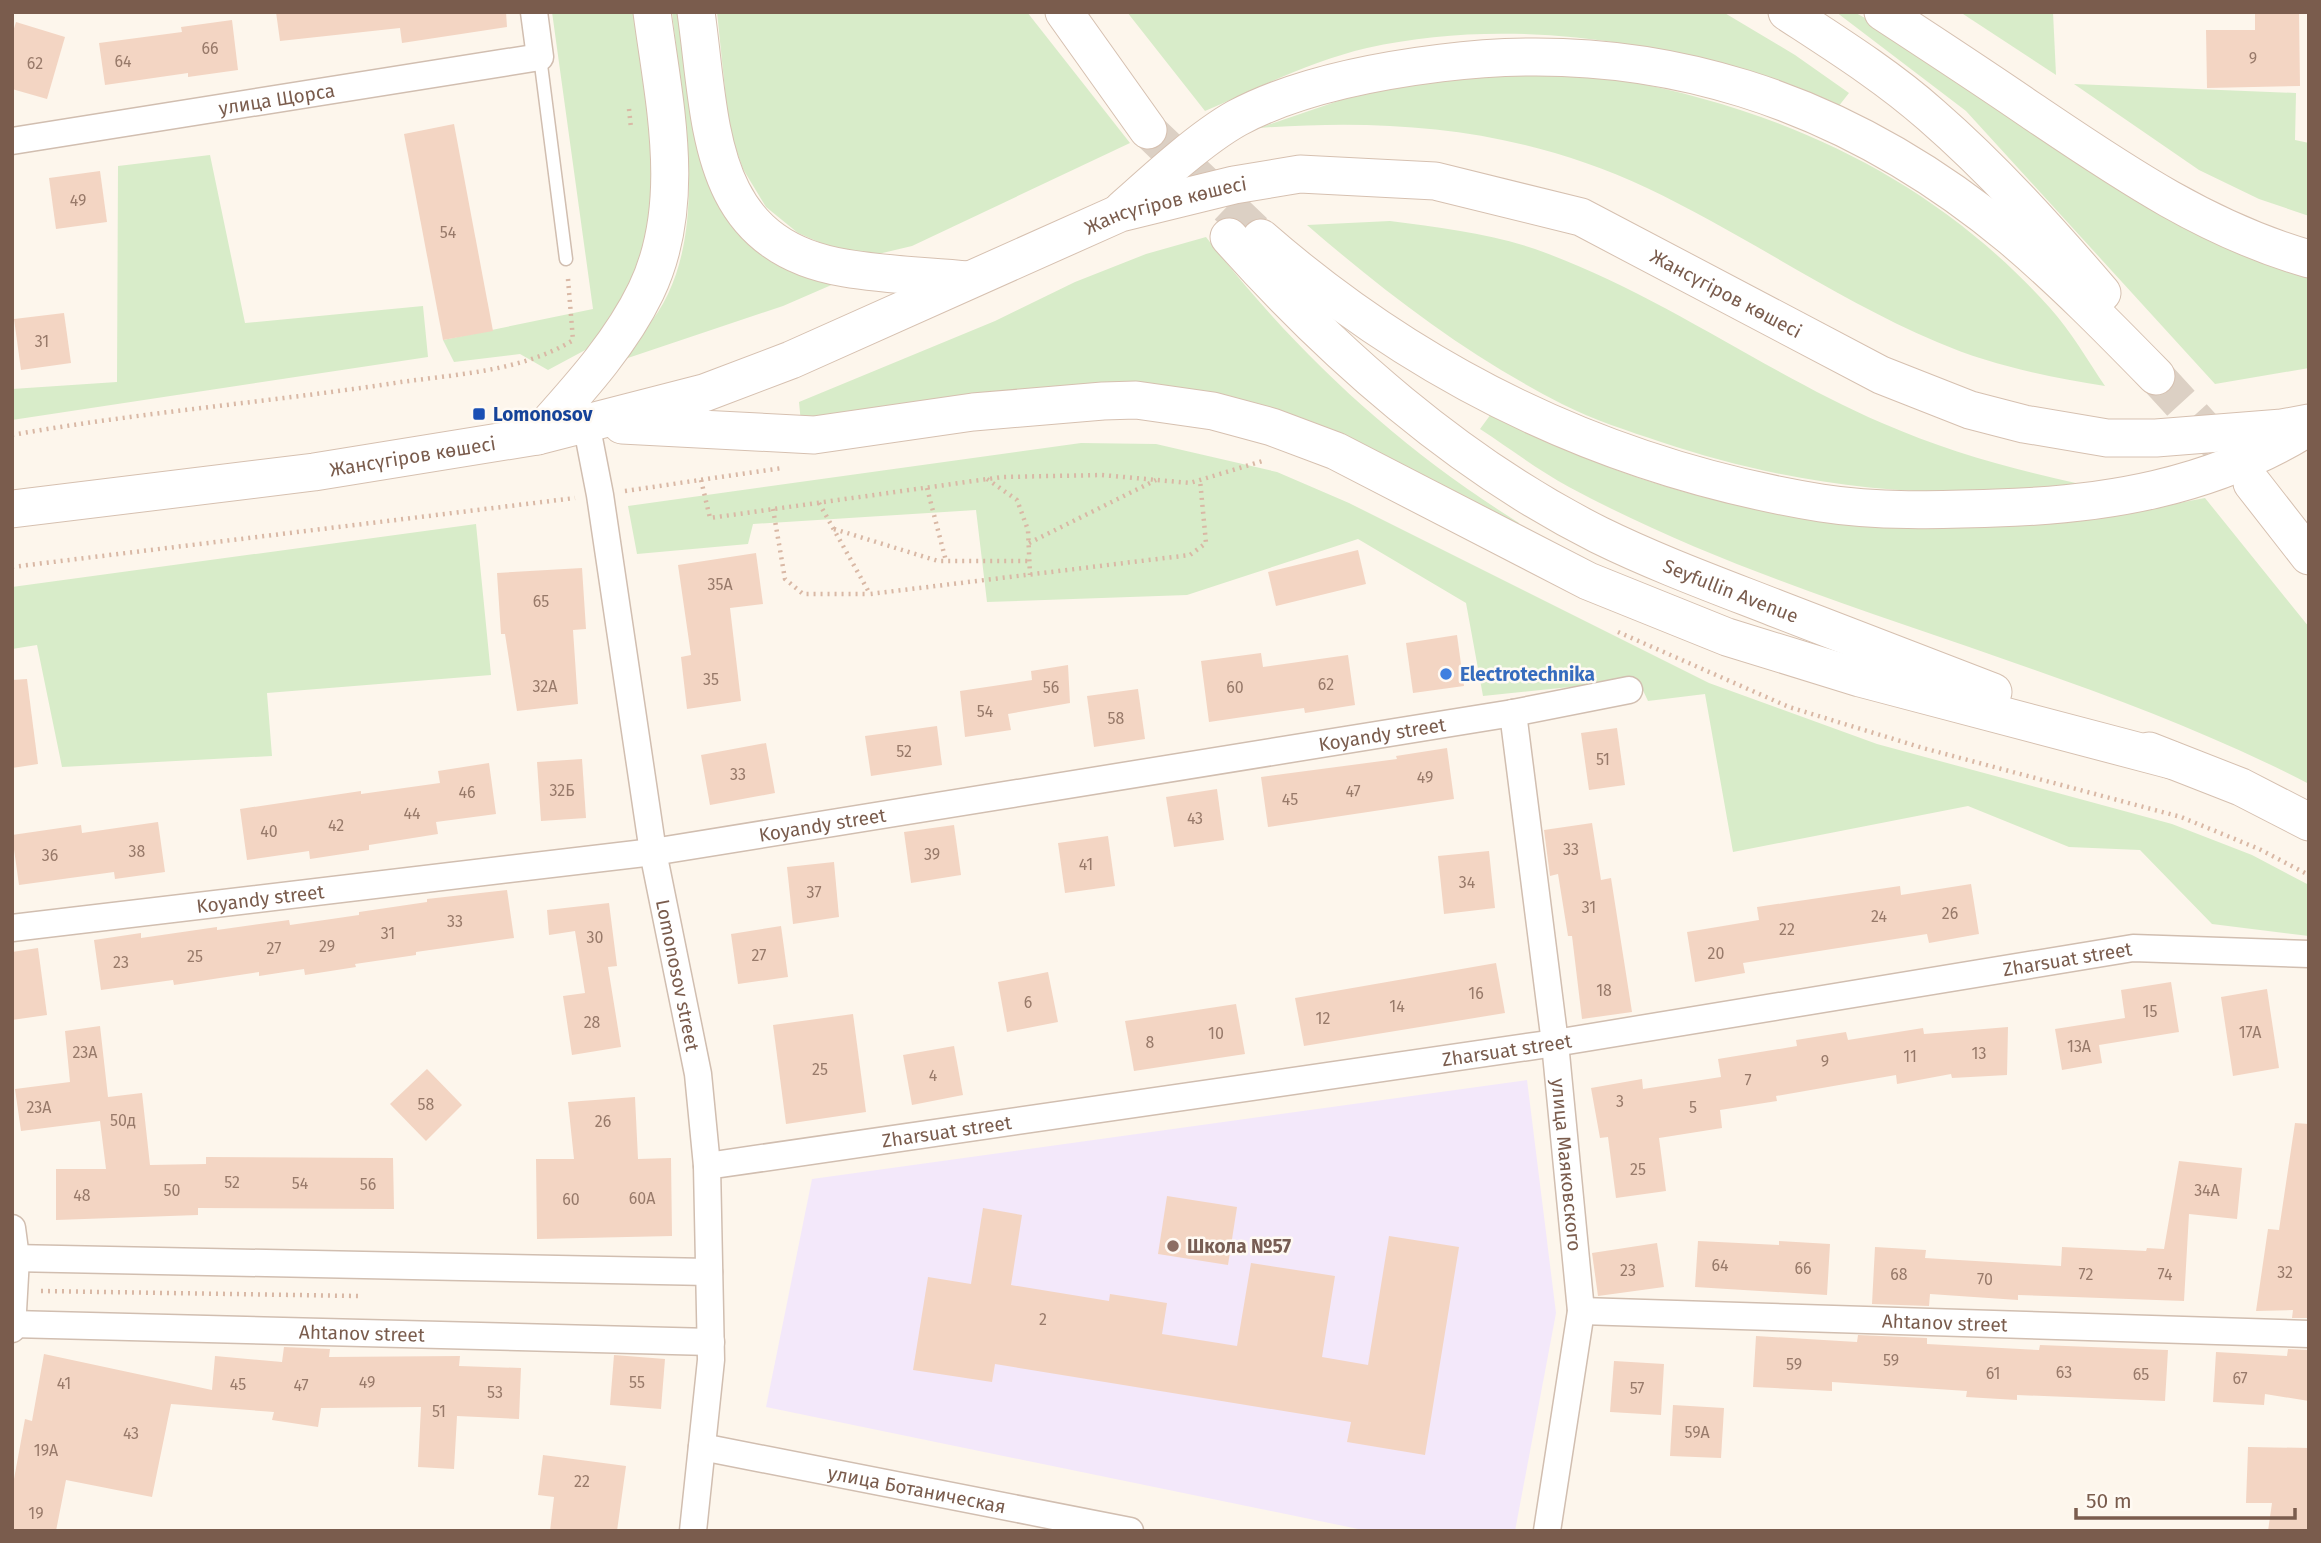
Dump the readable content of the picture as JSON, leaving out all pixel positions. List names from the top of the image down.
{
  "streets": {
    "main road": ["Жансүгіров көшесі", "Seyfullin Avenue"],
    "street": [
      "улица Щорса",
      "Koyandy street",
      "Zharsuat street",
      "Lomonosov street",
      "улица Маяковского",
      "Ahtanov street",
      "улица Ботаническая"
    ]
  },
  "crossings": [
    ["Жансүгіров көшесі", "Seyfullin Avenue"],
    ["Жансүгіров көшесі", "Lomonosov street"],
    ["Koyandy street", "Lomonosov street"],
    ["Koyandy street", "улица Маяковского"],
    ["Zharsuat street", "Lomonosov street"],
    ["Zharsuat street", "улица Маяковского"],
    ["Lomonosov street", "Ahtanov street"],
    ["Lomonosov street", "улица Ботаническая"],
    ["улица Маяковского", "Ahtanov street"]
  ],
  "places": {
    "transit": ["Lomonosov"],
    "other": ["Electrotechnika", "Школа №57"]
  },
  "house_numbers": [
    "66",
    "9",
    "64",
    "62",
    "49",
    "54",
    "31",
    "35А",
    "65",
    "35",
    "62",
    "32А",
    "56",
    "60",
    "54",
    "58",
    "52",
    "51",
    "33",
    "49",
    "32Б",
    "47",
    "46",
    "45",
    "44",
    "43",
    "42",
    "40",
    "33",
    "38",
    "39",
    "36",
    "41",
    "34",
    "37",
    "31",
    "26",
    "24",
    "33",
    "22",
    "31",
    "30",
    "29",
    "27",
    "20",
    "27",
    "25",
    "23",
    "18",
    "16",
    "6",
    "14",
    "15",
    "12",
    "28",
    "17А",
    "10",
    "8",
    "13А",
    "23А",
    "13",
    "11",
    "9",
    "25",
    "4",
    "7",
    "3",
    "58",
    "23А",
    "5",
    "50д",
    "26",
    "25",
    "52",
    "54",
    "56",
    "50",
    "34А",
    "48",
    "60А",
    "60",
    "64",
    "66",
    "23",
    "32",
    "68",
    "72",
    "74",
    "70",
    "2",
    "59",
    "59",
    "63",
    "61",
    "65",
    "67",
    "49",
    "55",
    "41",
    "45",
    "47",
    "57",
    "53",
    "51",
    "59А",
    "43",
    "19А",
    "22",
    "19"
  ],
  "scale_bar": "50 m"
}
